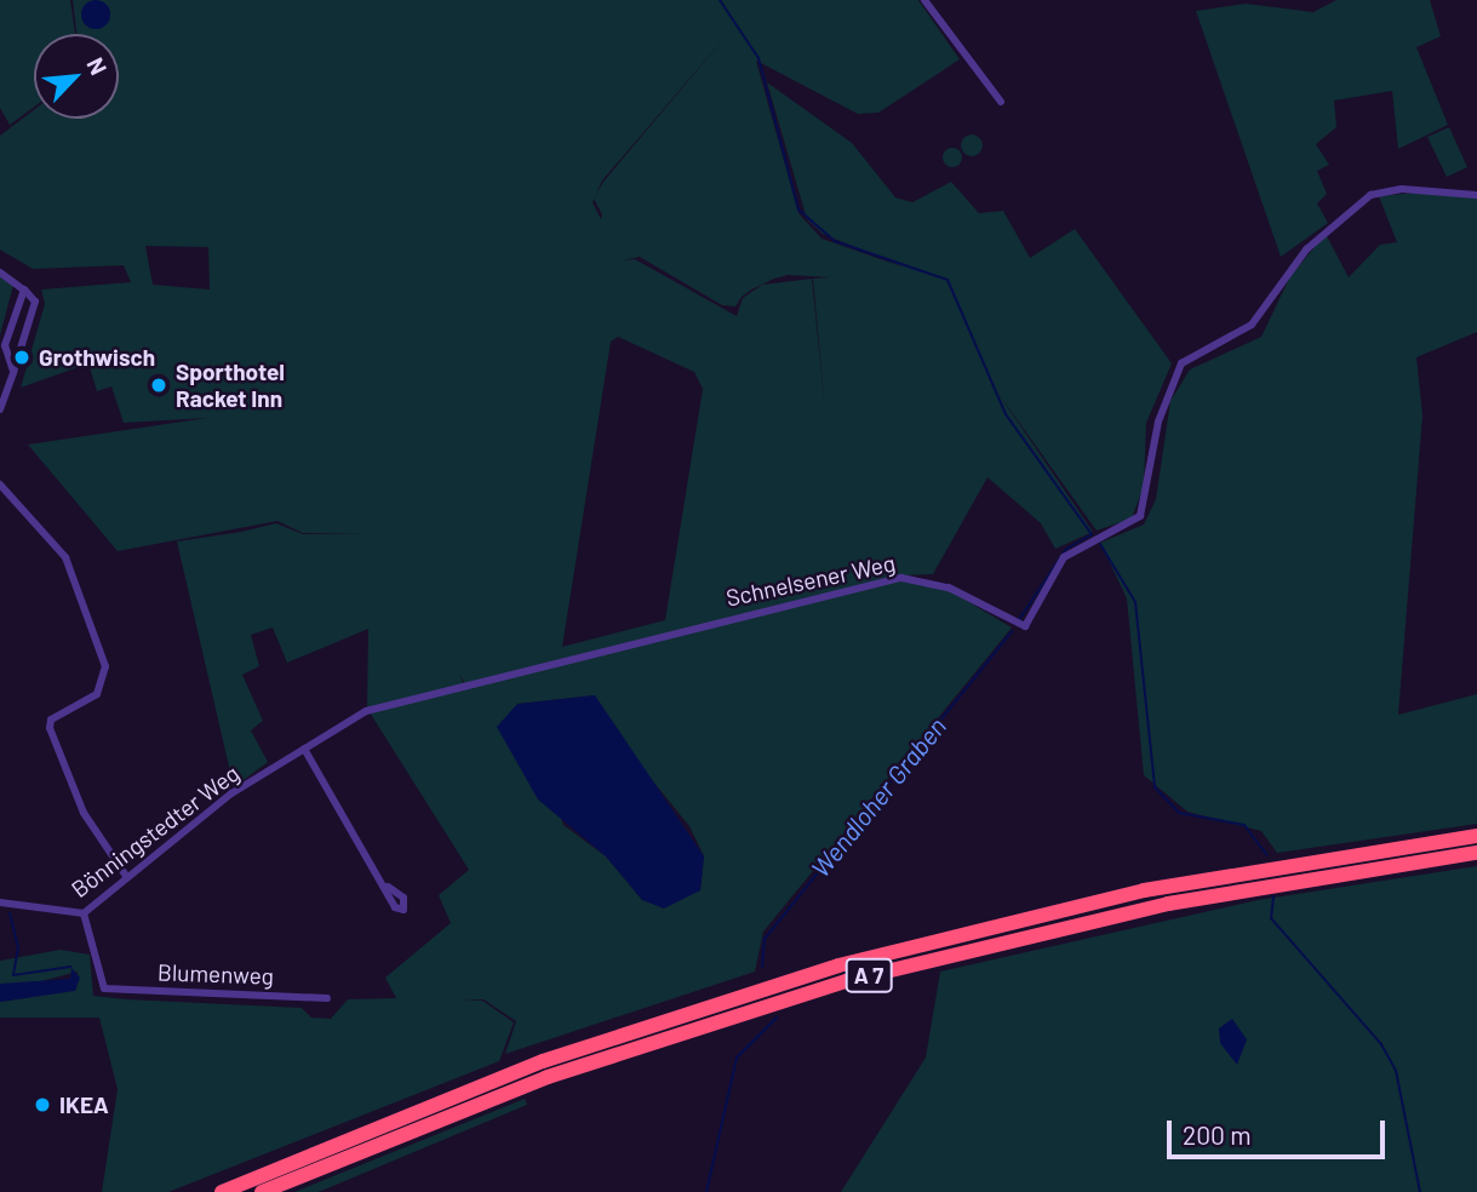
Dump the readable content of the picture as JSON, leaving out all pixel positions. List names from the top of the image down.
{
  "streets": {
    "highway": ["A 7"],
    "street": ["Schnelsener Weg", "Bönningstedter Weg", "Blumenweg"]
  },
  "crossings": [
    ["Schnelsener Weg", "Bönningstedter Weg"],
    ["Bönningstedter Weg", "Blumenweg"]
  ],
  "water": ["Wendloher Graben"],
  "places": ["Grothwisch", "Sporthotel Racket Inn", "IKEA"],
  "scale_bar": "200 m",
  "north": "top right"
}
